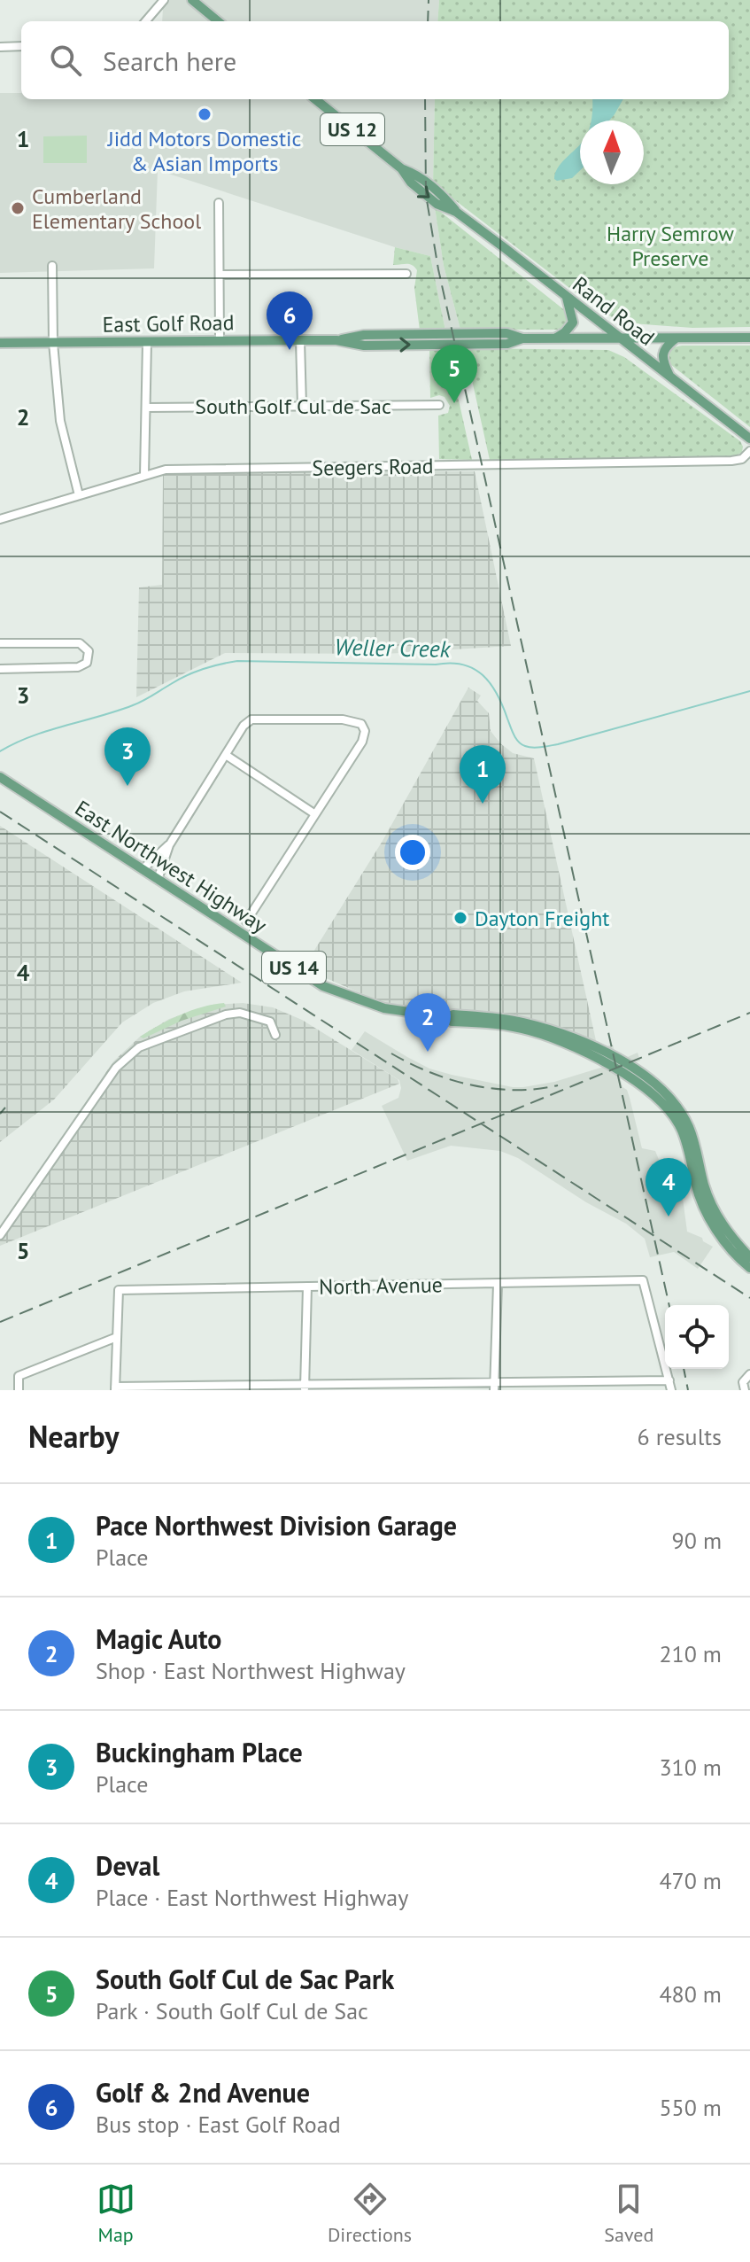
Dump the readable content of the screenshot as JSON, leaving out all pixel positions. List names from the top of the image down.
{
  "streets": {
    "main road": [
      "US 12",
      "Rand Road",
      "East Golf Road",
      "East Northwest Highway",
      "US 14"
    ],
    "street": ["South Golf Cul de Sac", "Seegers Road", "North Avenue"]
  },
  "crossings": [
    ["Rand Road", "East Golf Road"]
  ],
  "water": ["Weller Creek"],
  "parks": ["Harry Semrow Preserve"],
  "places": ["Jidd Motors Domestic & Asian Imports", "Cumberland Elementary School", "Dayton Freight"],
  "north": "top",
  "page": {
    "search": "Search here",
    "pins": [
      "6",
      "5",
      "3",
      "1",
      "2",
      "4"
    ],
    "heading": ["Nearby", "6 results"],
    "list": [
      {
        "mark": "1",
        "name": "Pace Northwest Division Garage",
        "note": "Place",
        "value": "90 m"
      },
      {
        "mark": "2",
        "name": "Magic Auto",
        "note": "Shop · East Northwest Highway",
        "value": "210 m"
      },
      {
        "mark": "3",
        "name": "Buckingham Place",
        "note": "Place",
        "value": "310 m"
      },
      {
        "mark": "4",
        "name": "Deval",
        "note": "Place · East Northwest Highway",
        "value": "470 m"
      },
      {
        "mark": "5",
        "name": "South Golf Cul de Sac Park",
        "note": "Park · South Golf Cul de Sac",
        "value": "480 m"
      },
      {
        "mark": "6",
        "name": "Golf & 2nd Avenue",
        "note": "Bus stop · East Golf Road",
        "value": "550 m"
      }
    ],
    "nav": ["Map", "Directions", "Saved"]
  },
  "grid": {
    "rows": [
      "1",
      "2",
      "3",
      "4",
      "5"
    ]
  }
}
